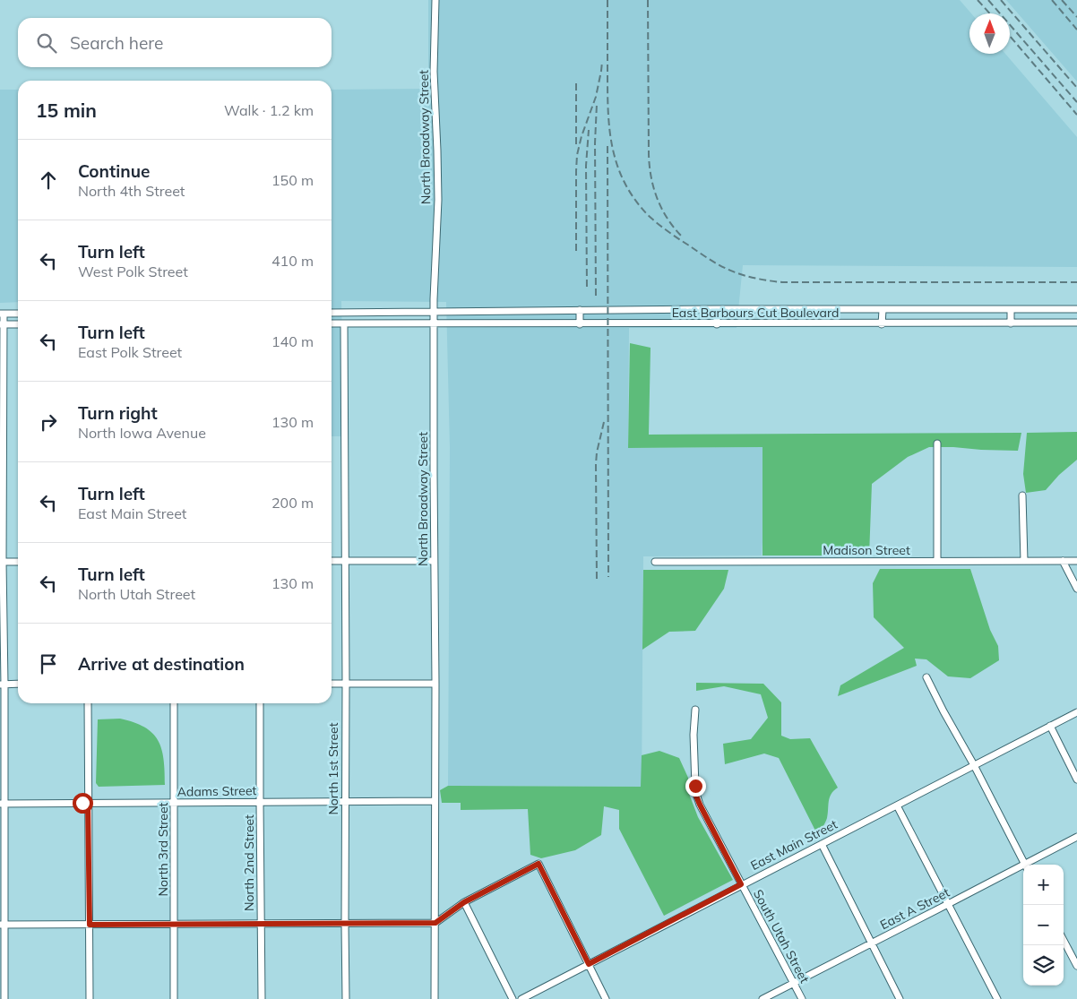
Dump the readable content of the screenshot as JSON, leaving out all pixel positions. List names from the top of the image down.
{
  "streets": {
    "street": [
      "North Broadway Street",
      "East Barbours Cut Boulevard",
      "Madison Street",
      "North 1st Street",
      "Adams Street",
      "East Main Street",
      "North 3rd Street",
      "North 2nd Street",
      "East A Street",
      "South Utah Street"
    ]
  },
  "crossings": [
    ["North Broadway Street", "East Barbours Cut Boulevard"],
    ["North Broadway Street", "Adams Street"],
    ["East Barbours Cut Boulevard", "North 1st Street"],
    ["North 1st Street", "Adams Street"],
    ["Adams Street", "North 3rd Street"],
    ["Adams Street", "North 2nd Street"],
    ["East Main Street", "South Utah Street"],
    ["East A Street", "South Utah Street"]
  ],
  "north": "top",
  "page": {
    "search": "Search here",
    "heading": ["15 min", "Walk · 1.2 km"],
    "list": [
      ["Continue", "North 4th Street", "150 m"],
      ["Turn left", "West Polk Street", "410 m"],
      ["Turn left", "East Polk Street", "140 m"],
      ["Turn right", "North Iowa Avenue", "130 m"],
      ["Turn left", "East Main Street", "200 m"],
      ["Turn left", "North Utah Street", "130 m"],
      "Arrive at destination"
    ],
    "map_buttons": ["+", "−"]
  }
}
